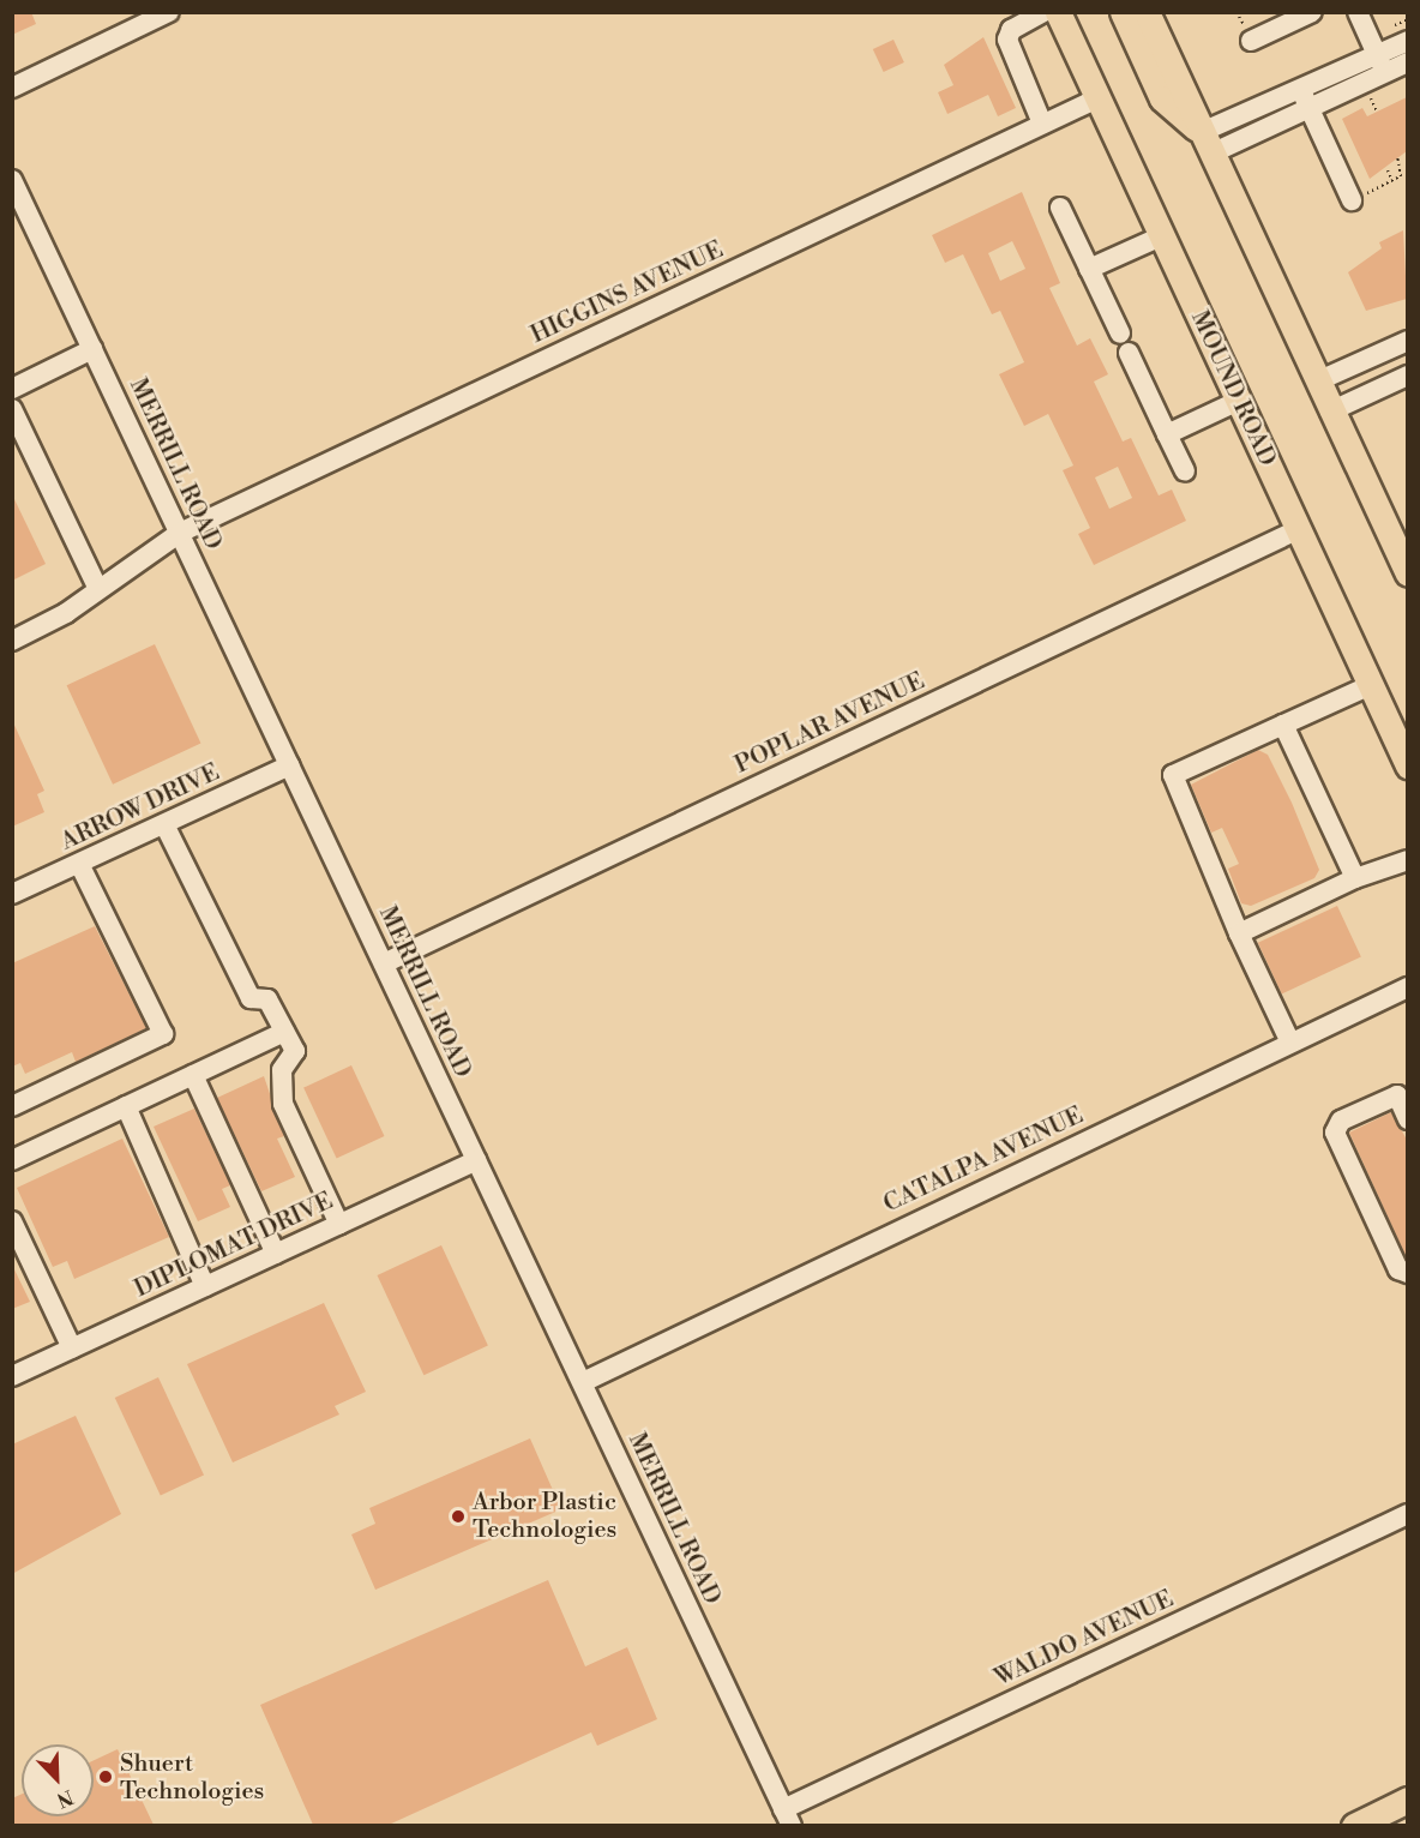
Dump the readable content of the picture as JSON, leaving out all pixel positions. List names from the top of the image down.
{
  "streets": {
    "main road": ["MOUND ROAD"],
    "street": [
      "HIGGINS AVENUE",
      "MERRILL ROAD",
      "POPLAR AVENUE",
      "ARROW DRIVE",
      "CATALPA AVENUE",
      "DIPLOMAT DRIVE",
      "WALDO AVENUE"
    ]
  },
  "crossings": [
    ["HIGGINS AVENUE", "MOUND ROAD"],
    ["HIGGINS AVENUE", "MERRILL ROAD"],
    ["MOUND ROAD", "POPLAR AVENUE"],
    ["MERRILL ROAD", "POPLAR AVENUE"],
    ["MERRILL ROAD", "ARROW DRIVE"],
    ["MERRILL ROAD", "CATALPA AVENUE"],
    ["MERRILL ROAD", "DIPLOMAT DRIVE"],
    ["MERRILL ROAD", "WALDO AVENUE"]
  ],
  "places": ["Arbor Plastic Technologies", "Shuert Technologies"],
  "north": "bottom right"
}
